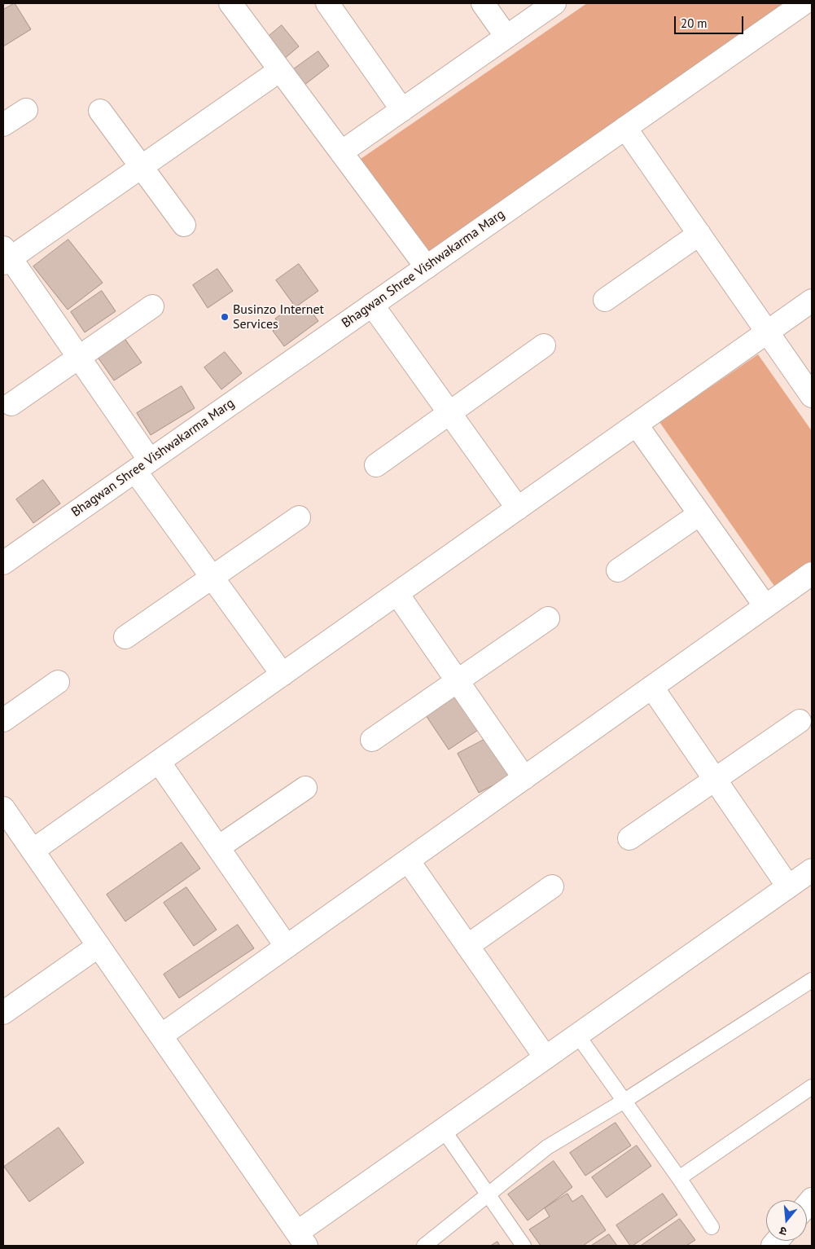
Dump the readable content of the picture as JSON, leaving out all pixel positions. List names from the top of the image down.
{
  "streets": {
    "street": ["Bhagwan Shree Vishwakarma Marg"]
  },
  "places": ["Businzo Internet Services"],
  "scale_bar": "20 m",
  "north": "bottom"
}
